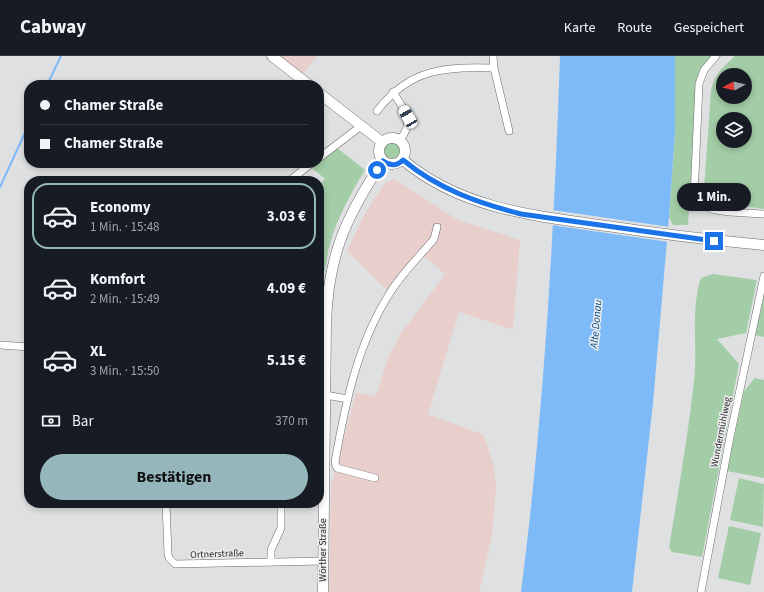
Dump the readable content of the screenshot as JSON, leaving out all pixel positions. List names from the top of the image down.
{
  "streets": {
    "main road": ["Wörther Straße"],
    "street": ["Wundermühlweg", "Ortnerstraße"]
  },
  "crossings": [
    ["Wörther Straße", "Ortnerstraße"]
  ],
  "water": ["Alte Donau"],
  "north": "left",
  "page": {
    "header": "Cabway",
    "nav": ["Karte", "Route", "Gespeichert"],
    "banner": ["Chamer Straße", "Chamer Straße"],
    "bubble": "1 Min.",
    "list": [
      {
        "name": "Economy",
        "note": "1 Min. · 15:48",
        "value": "3.03 €"
      },
      {
        "name": "Komfort",
        "note": "2 Min. · 15:49",
        "value": "4.09 €"
      },
      {
        "name": "XL",
        "note": "3 Min. · 15:50",
        "value": "5.15 €"
      }
    ],
    "pay": ["Bar", "370 m"],
    "buttons": "Bestätigen"
  }
}
